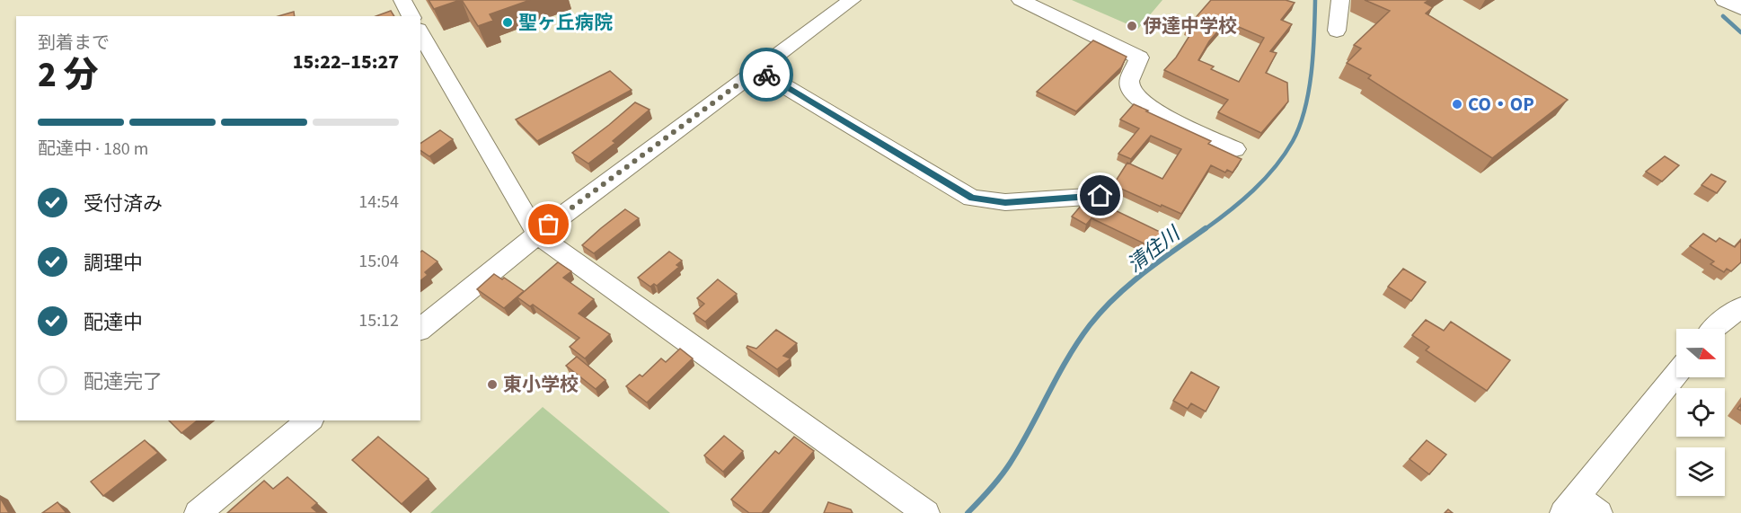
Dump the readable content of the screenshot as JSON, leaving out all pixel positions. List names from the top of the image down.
{
  "water": ["清住川"],
  "places": [
    "聖ヶ丘病院",
    "伊達中学校",
    "CO・OP",
    "東小学校"
  ],
  "north": "right",
  "page": {
    "heading": ["2 分", "到着まで", "15:22–15:27"],
    "bar": "配達中 · 180 m",
    "list": [
      ["受付済み", "14:54"],
      ["調理中", "15:04"],
      ["配達中", "15:12"],
      "配達完了"
    ]
  }
}
